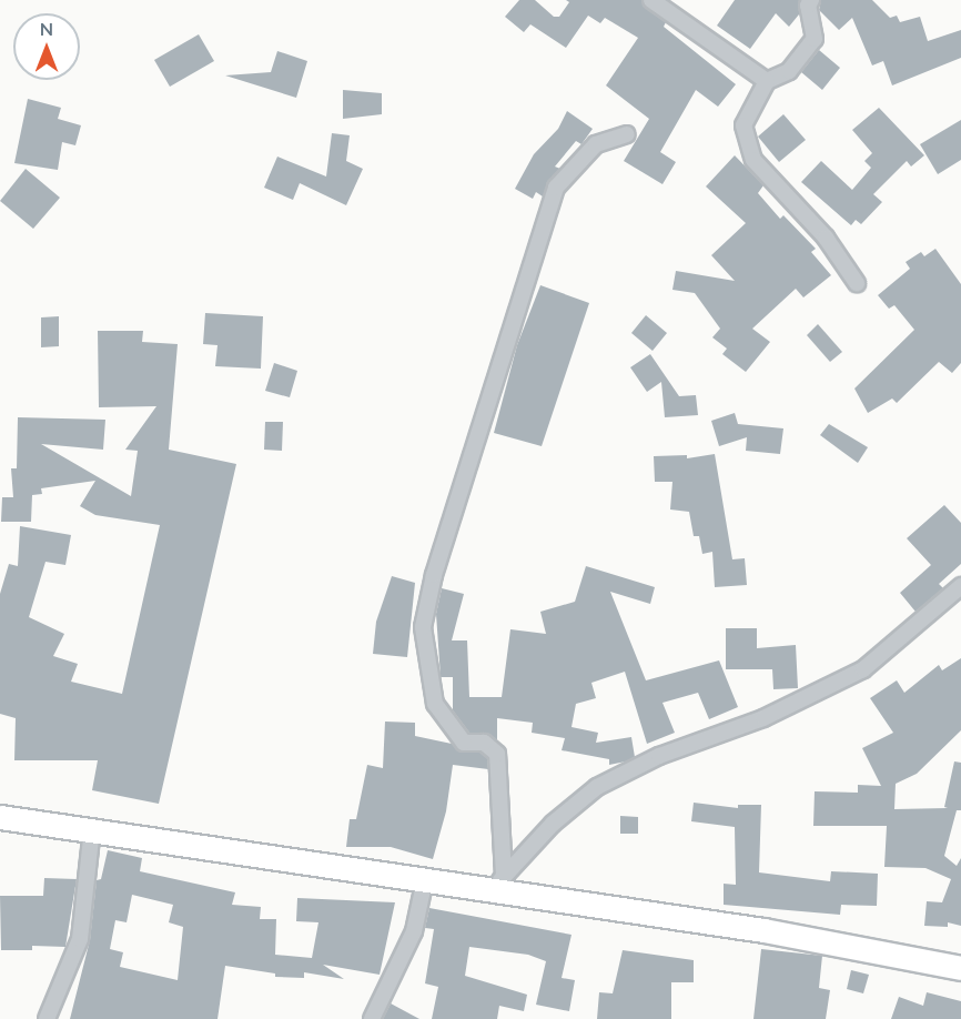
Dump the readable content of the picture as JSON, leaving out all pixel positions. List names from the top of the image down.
{
  "north": "top"
}
